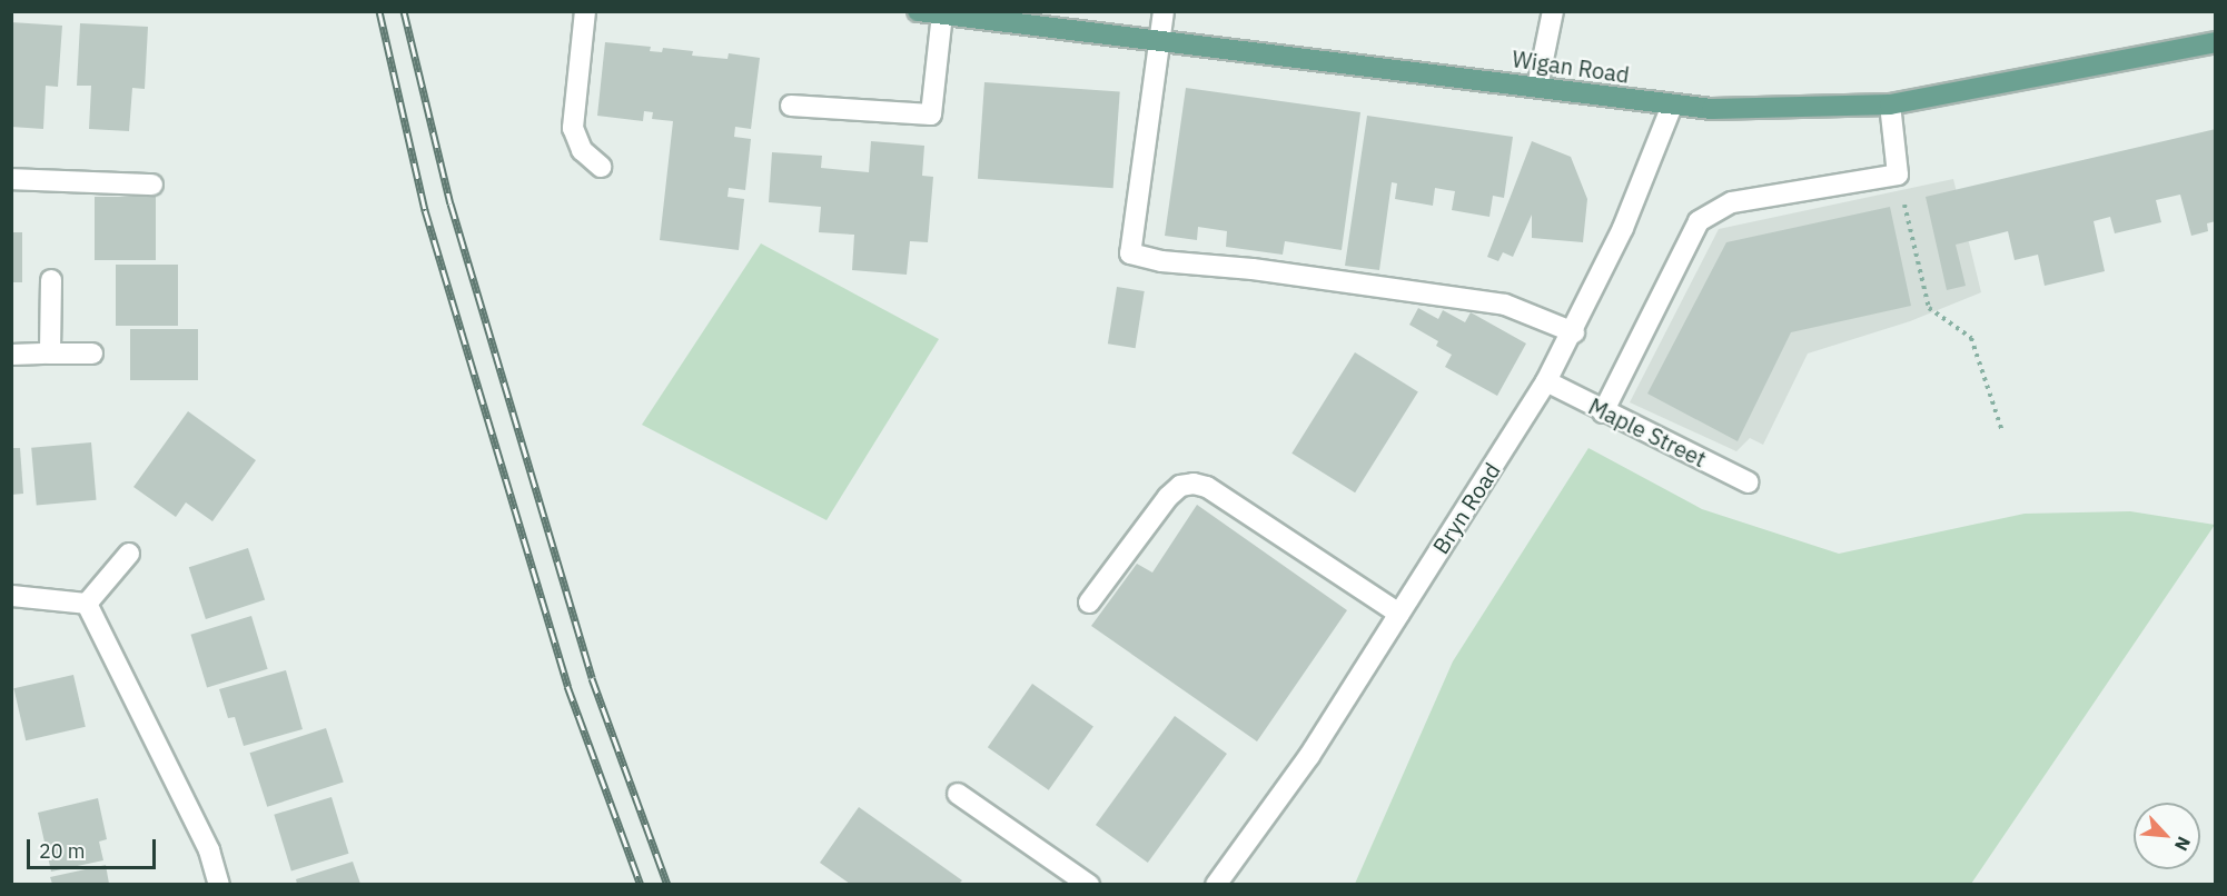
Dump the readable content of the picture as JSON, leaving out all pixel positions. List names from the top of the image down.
{
  "streets": {
    "main road": ["Wigan Road", "Maple Street", "Bryn Road"]
  },
  "crossings": [
    ["Wigan Road", "Bryn Road"],
    ["Maple Street", "Bryn Road"]
  ],
  "scale_bar": "20 m",
  "north": "bottom right"
}
